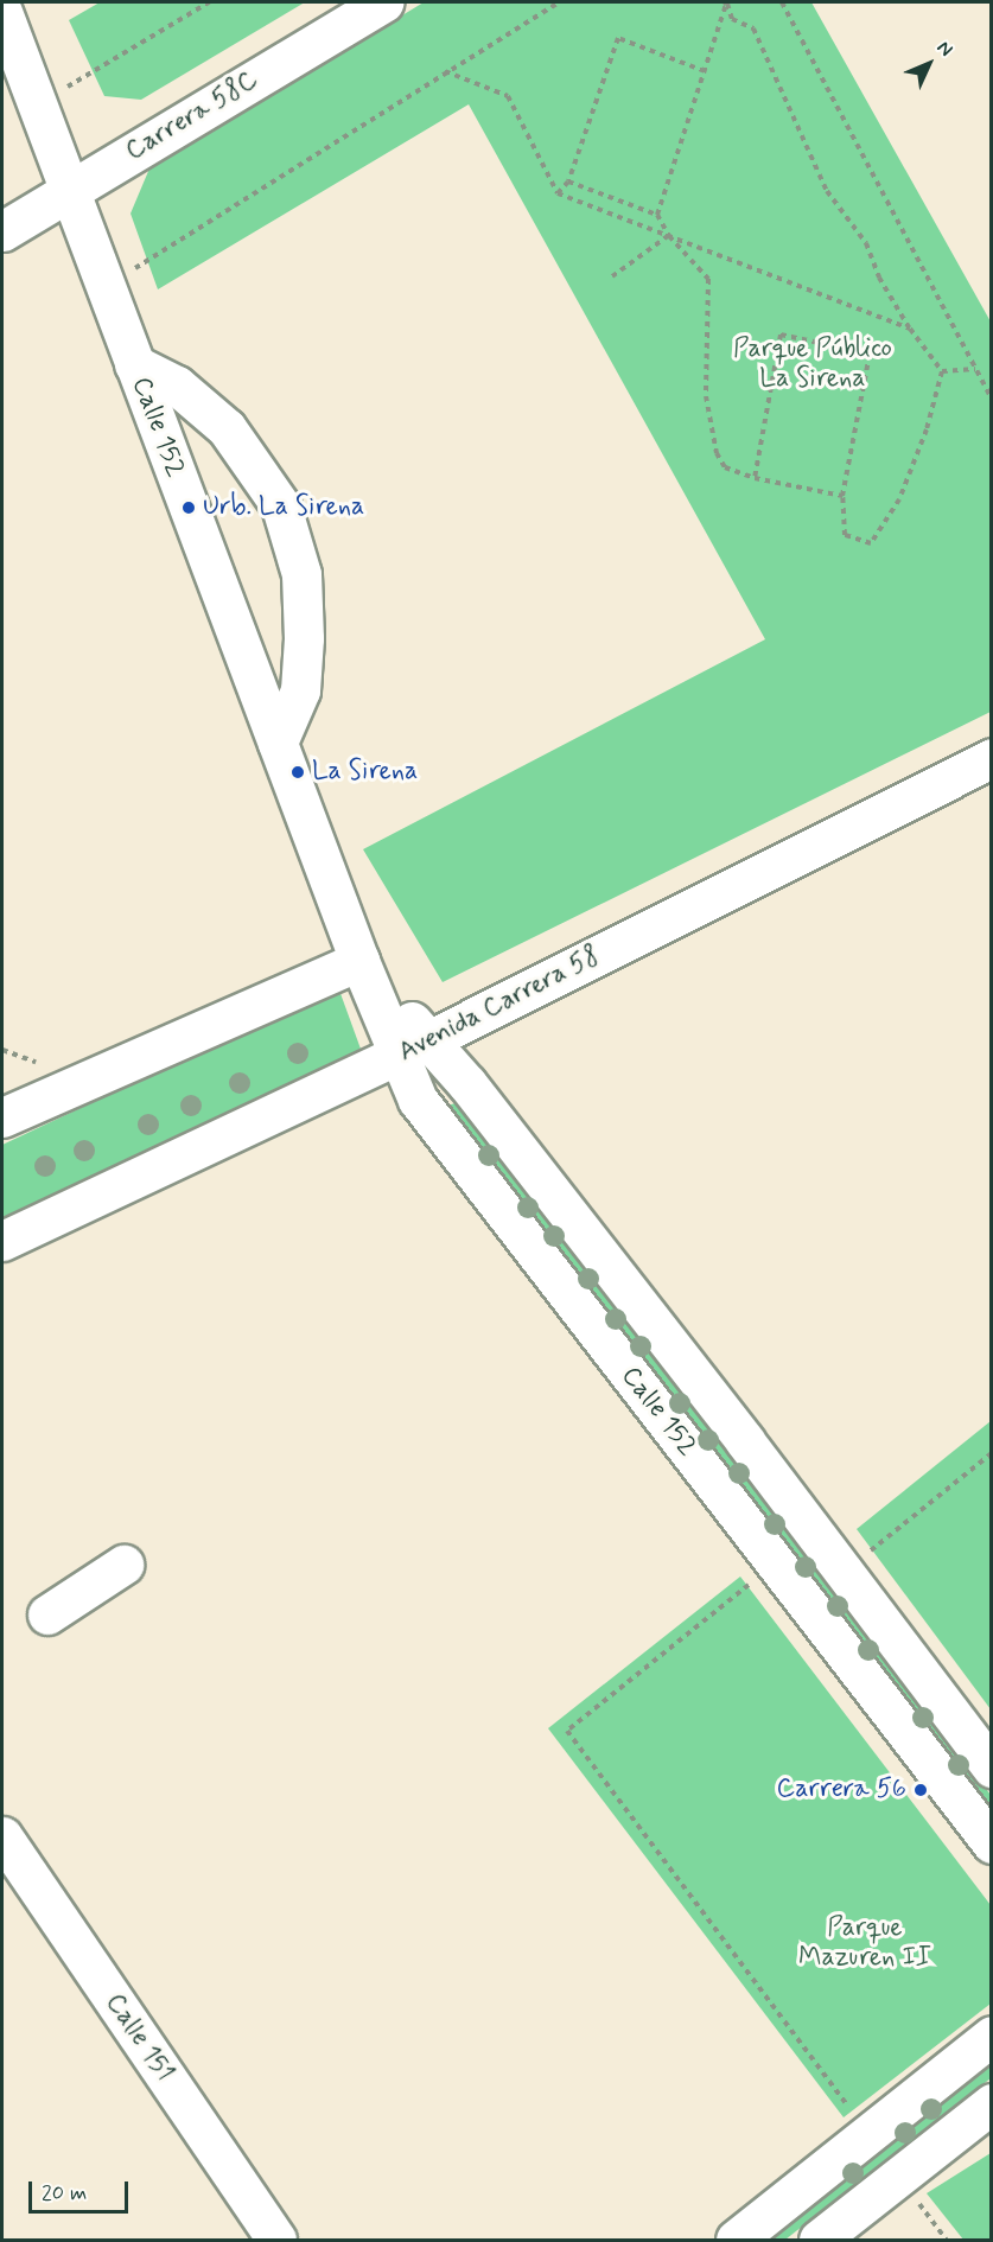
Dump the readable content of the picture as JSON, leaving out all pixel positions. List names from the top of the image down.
{
  "streets": {
    "street": [
      "Carrera 58C",
      "Calle 152",
      "Avenida Carrera 58",
      "Calle 151"
    ]
  },
  "crossings": [
    ["Carrera 58C", "Calle 152"],
    ["Calle 152", "Avenida Carrera 58"]
  ],
  "parks": ["Parque Público La Sirena", "Parque Mazuren II"],
  "places": ["Urb. La Sirena", "La Sirena", "Carrera 56"],
  "scale_bar": "20 m",
  "north": "top right"
}
